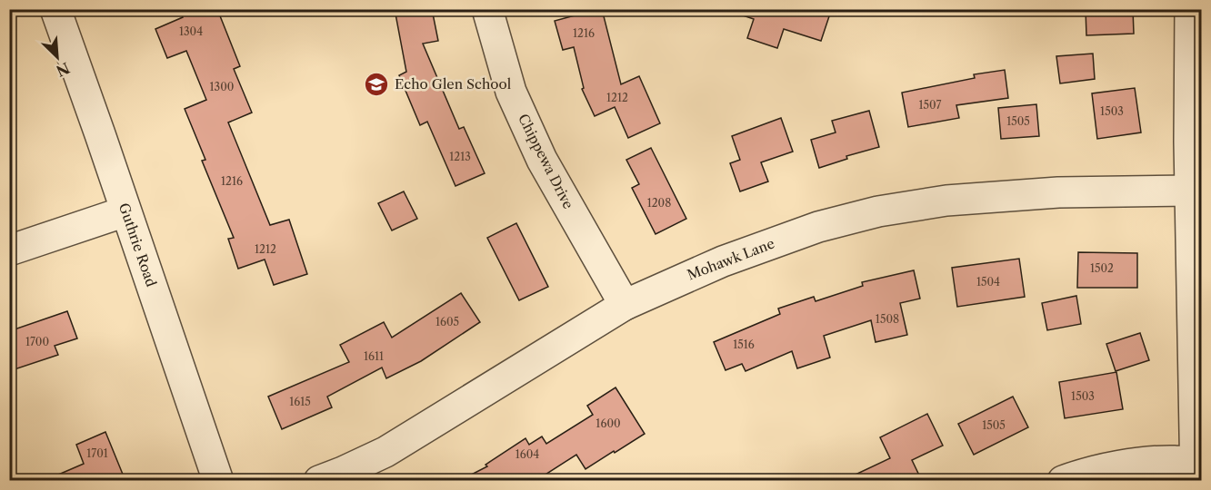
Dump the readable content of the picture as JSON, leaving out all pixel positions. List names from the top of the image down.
{
  "streets": {
    "street": ["Chippewa Drive", "Guthrie Road", "Mohawk Lane"]
  },
  "crossings": [
    ["Chippewa Drive", "Mohawk Lane"]
  ],
  "places": {
    "school or university": ["Echo Glen School"]
  },
  "house_numbers": [
    "1304",
    "1216",
    "1300",
    "1212",
    "1507",
    "1503",
    "1505",
    "1213",
    "1216",
    "1208",
    "1212",
    "1502",
    "1504",
    "1508",
    "1605",
    "1700",
    "1516",
    "1611",
    "1503",
    "1615",
    "1600",
    "1505",
    "1701",
    "1604"
  ],
  "north": "bottom right"
}
